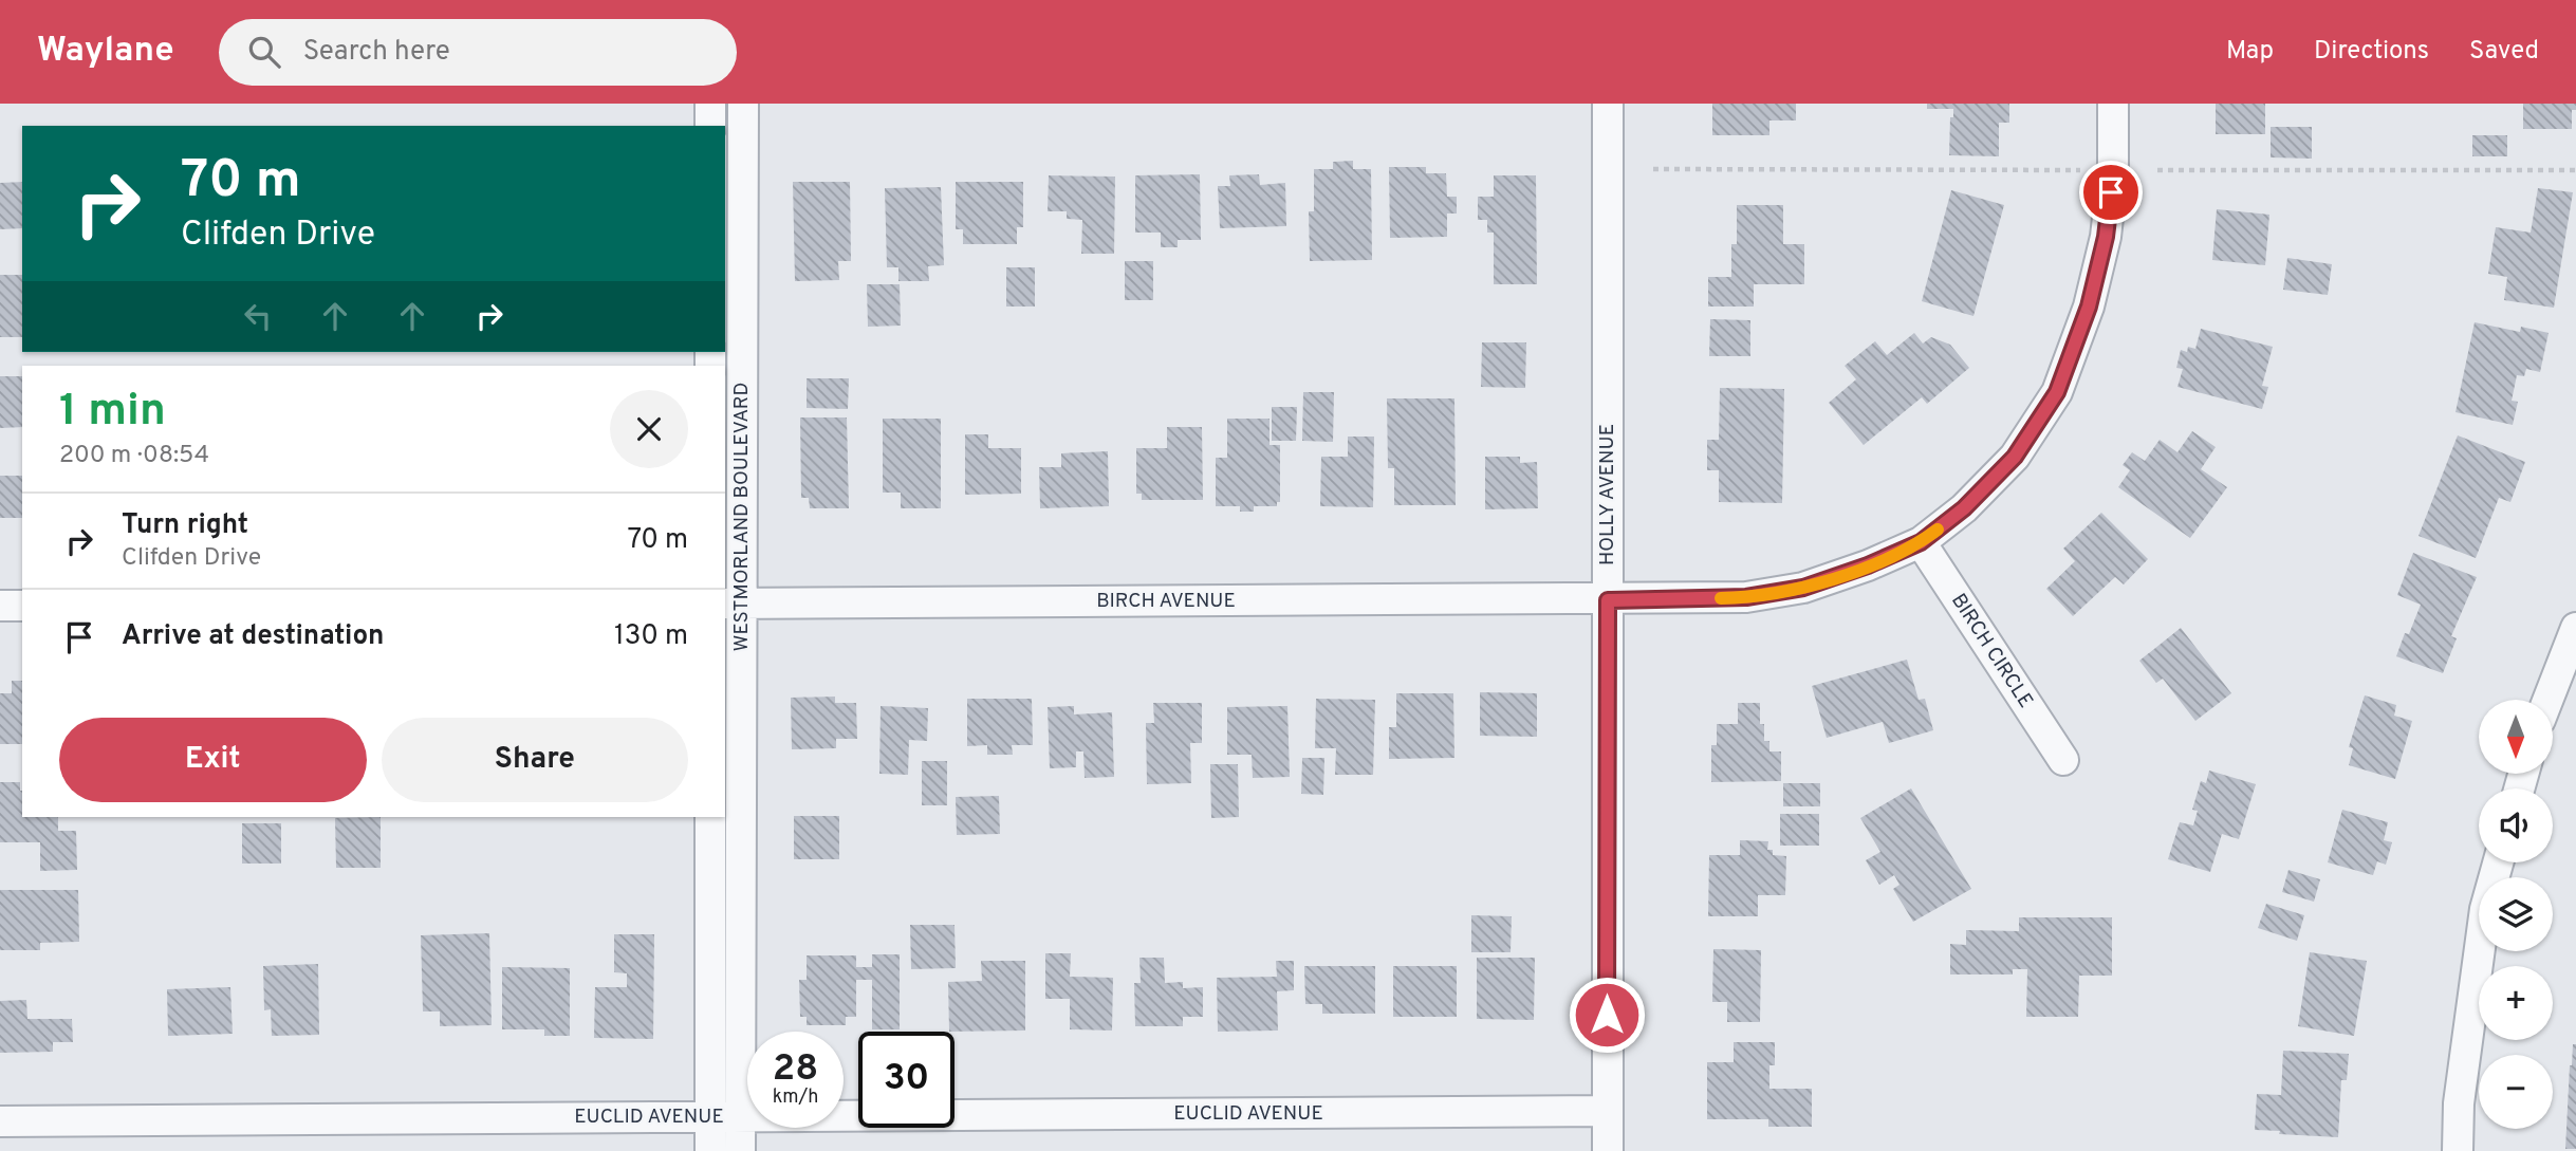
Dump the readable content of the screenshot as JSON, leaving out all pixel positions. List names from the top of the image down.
{
  "streets": {
    "street": [
      "HOLLY AVENUE",
      "WESTMORLAND BOULEVARD",
      "BIRCH AVENUE",
      "BIRCH CIRCLE",
      "EUCLID AVENUE"
    ]
  },
  "crossings": [
    ["HOLLY AVENUE", "BIRCH AVENUE"],
    ["HOLLY AVENUE", "EUCLID AVENUE"],
    ["WESTMORLAND BOULEVARD", "BIRCH AVENUE"],
    ["WESTMORLAND BOULEVARD", "EUCLID AVENUE"],
    ["BIRCH AVENUE", "BIRCH CIRCLE"]
  ],
  "north": "bottom",
  "page": {
    "header": "Waylane",
    "search": "Search here",
    "nav": ["Map", "Directions", "Saved"],
    "turn": ["70 m", "Clifden Drive"],
    "heading": ["1 min", "200 m · 08:54"],
    "list": [
      {
        "name": "Turn right",
        "note": "Clifden Drive",
        "value": "70 m"
      },
      {
        "name": "Arrive at destination",
        "value": "130 m"
      }
    ],
    "map_buttons": ["+", "−"],
    "buttons": ["Exit", "Share"],
    "speed": "28 km/h",
    "limit": "30"
  }
}
